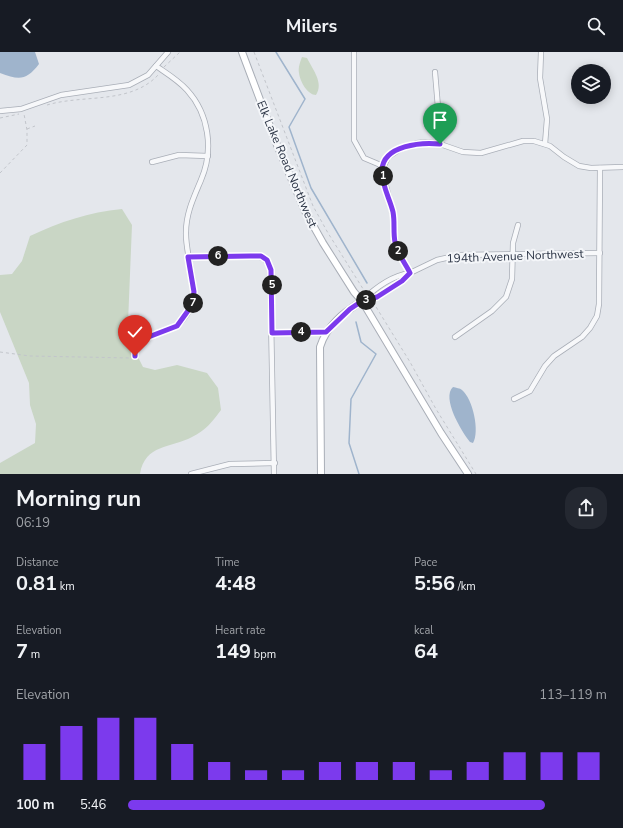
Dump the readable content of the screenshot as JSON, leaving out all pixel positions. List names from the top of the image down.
{
  "streets": {
    "street": ["Elk Lake Road Northwest", "194th Avenue Northwest"]
  },
  "crossings": [
    ["Elk Lake Road Northwest", "194th Avenue Northwest"]
  ],
  "page": {
    "header": "Milers",
    "pins": [
      "1",
      "2",
      "6",
      "5",
      "3",
      "7",
      "4"
    ],
    "heading": ["Morning run", "06:19"],
    "stats": [
      ["Distance", "0.81 km"],
      ["Time", "4:48"],
      ["Pace", "5:56 /km"],
      ["Elevation", "7 m"],
      ["Heart rate", "149 bpm"],
      ["kcal", "64"]
    ],
    "chart": ["Elevation", "113–119 m"],
    "list": [
      {
        "name": "100 m",
        "note": "5:46"
      }
    ]
  }
}
